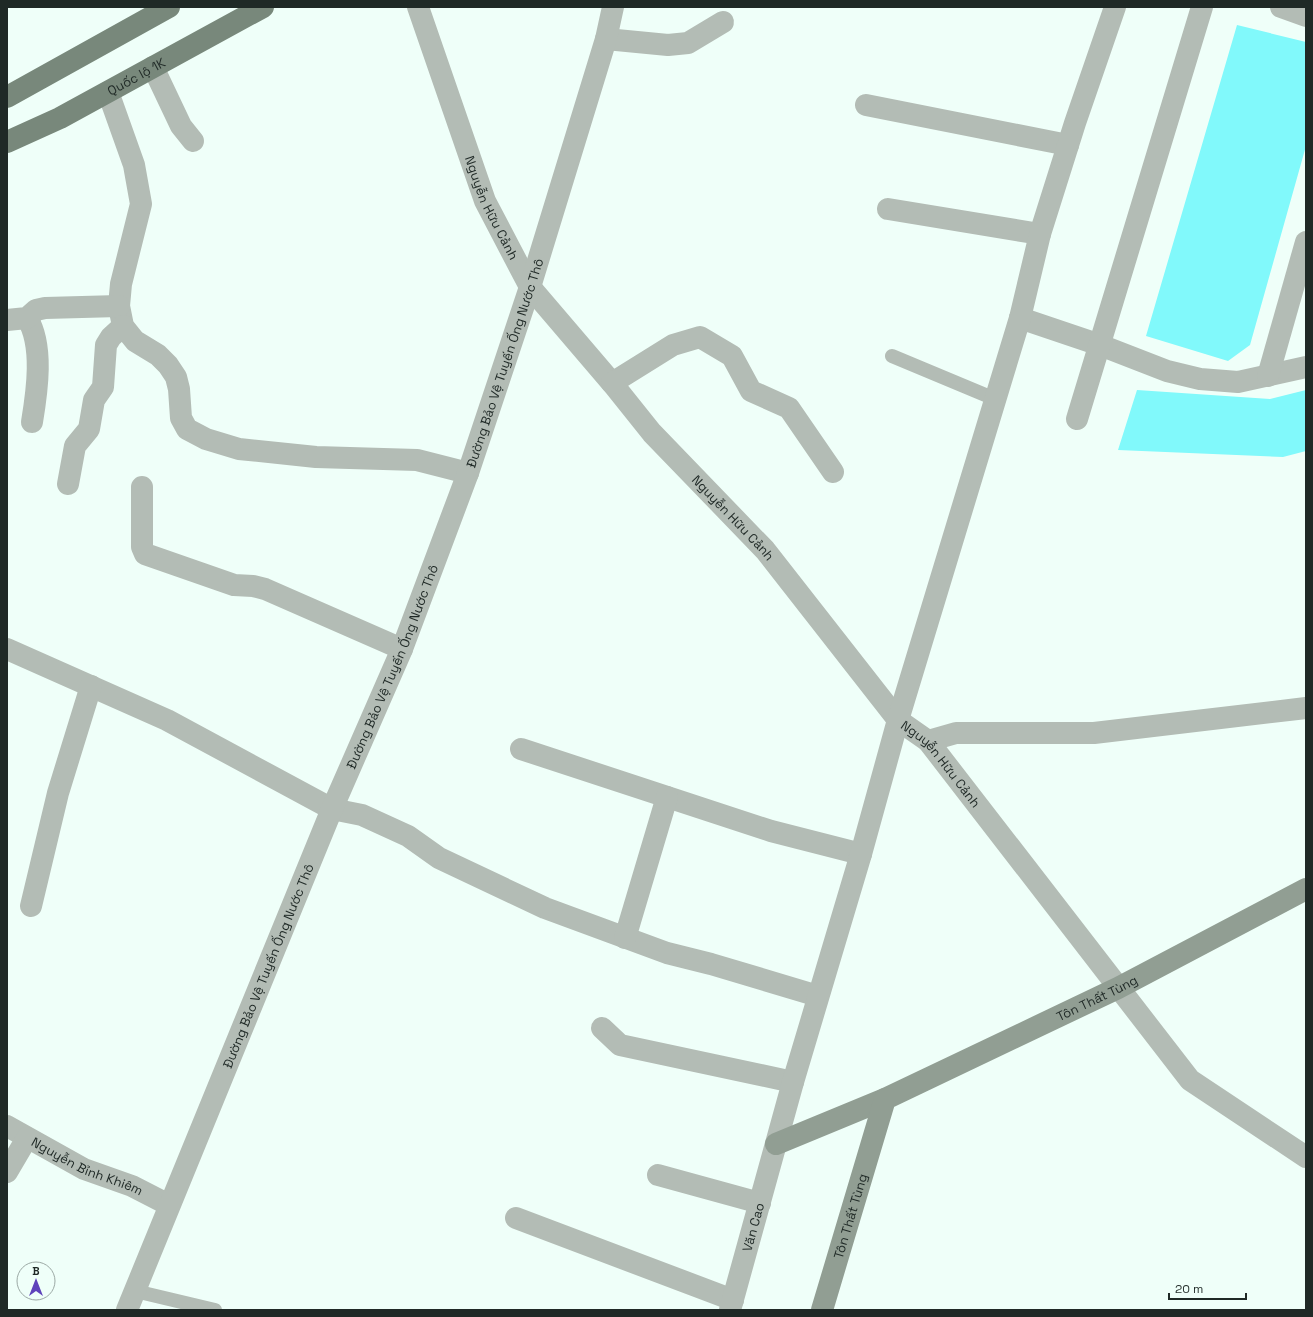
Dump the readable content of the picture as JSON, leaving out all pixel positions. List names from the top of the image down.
{
  "streets": {
    "main road": ["Quốc lộ 1K"],
    "street": [
      "Nguyễn Hữu Cảnh",
      "Đường Bảo Vệ Tuyến Ống Nước Thô",
      "Tôn Thất Tùng",
      "Nguyễn Bỉnh Khiêm",
      "Văn Cao"
    ]
  },
  "crossings": [
    ["Nguyễn Hữu Cảnh", "Đường Bảo Vệ Tuyến Ống Nước Thô"],
    ["Nguyễn Hữu Cảnh", "Tôn Thất Tùng"],
    ["Nguyễn Hữu Cảnh", "Văn Cao"],
    ["Đường Bảo Vệ Tuyến Ống Nước Thô", "Nguyễn Bỉnh Khiêm"],
    ["Tôn Thất Tùng", "Văn Cao"]
  ],
  "scale_bar": "20 m",
  "north": "top"
}
